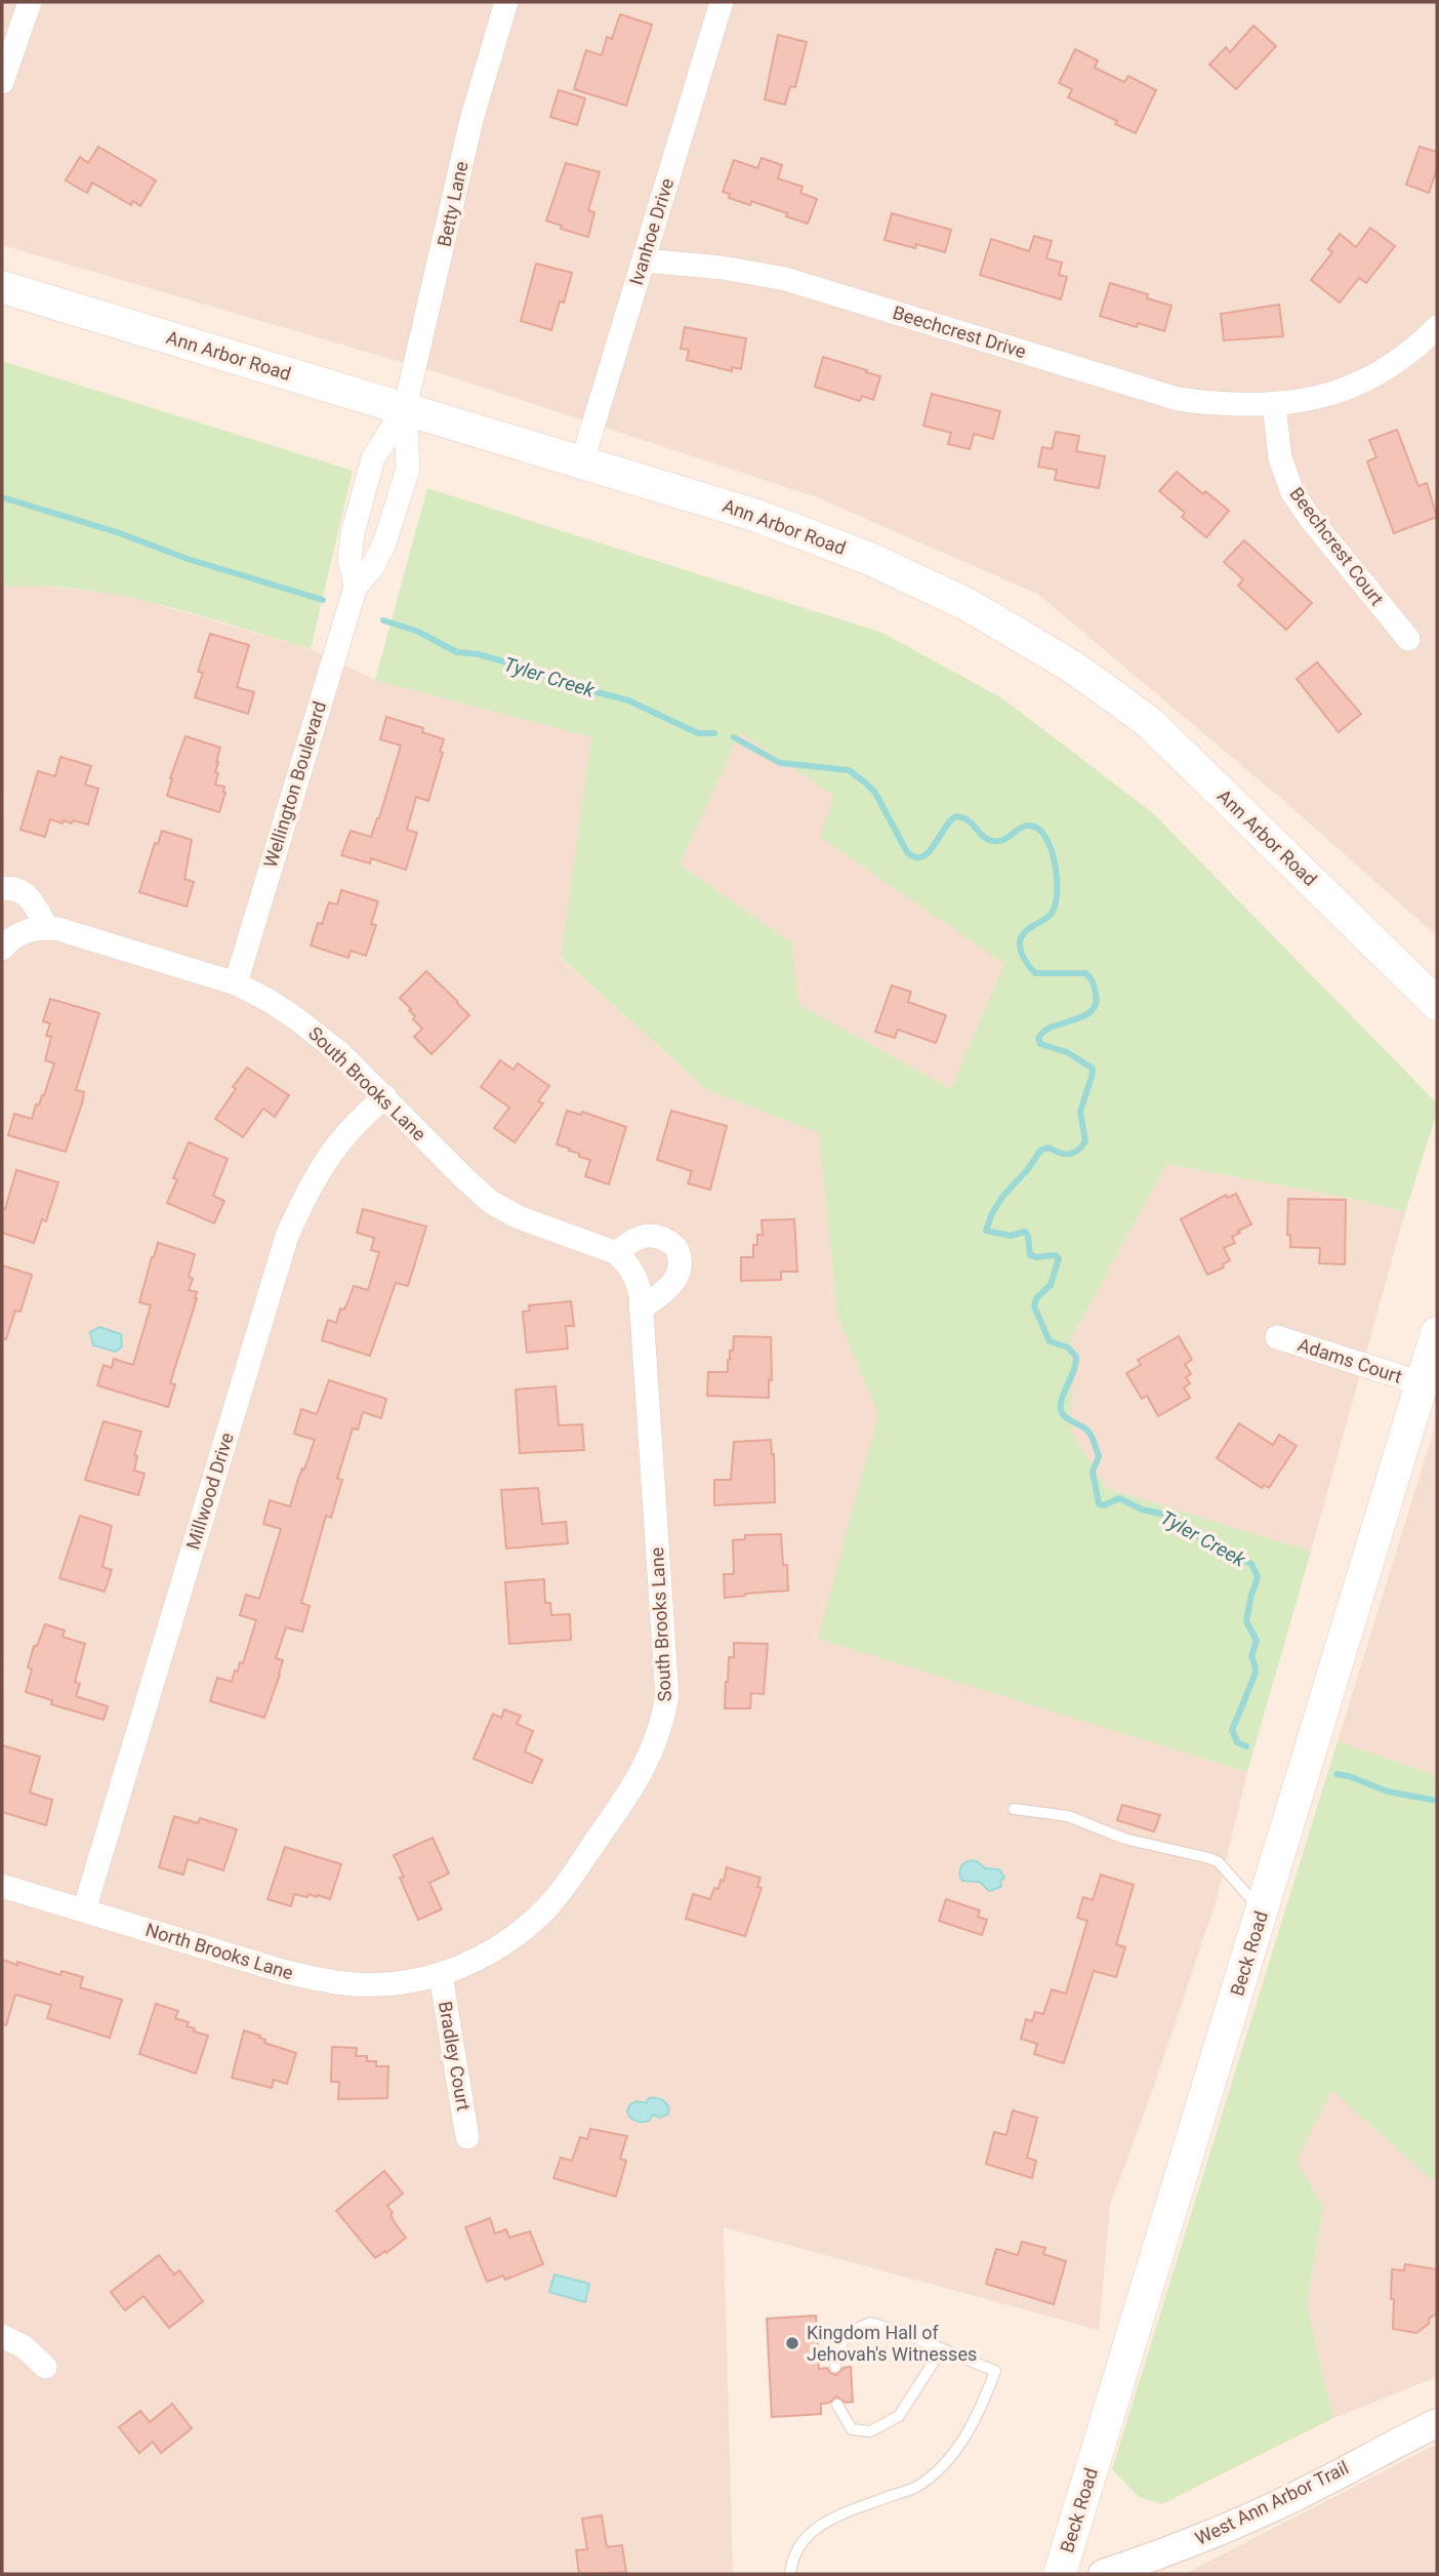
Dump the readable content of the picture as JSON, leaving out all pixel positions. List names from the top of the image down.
{
  "streets": {
    "main road": ["Ann Arbor Road", "Beck Road"],
    "street": [
      "Betty Lane",
      "Ivanhoe Drive",
      "Beechcrest Drive",
      "Beechcrest Court",
      "Wellington Boulevard",
      "South Brooks Lane",
      "Adams Court",
      "Millwood Drive",
      "North Brooks Lane",
      "Bradley Court",
      "West Ann Arbor Trail"
    ]
  },
  "crossings": [
    ["Betty Lane", "Ann Arbor Road"],
    ["Betty Lane", "Wellington Boulevard"],
    ["Ivanhoe Drive", "Beechcrest Drive"],
    ["Ivanhoe Drive", "Ann Arbor Road"],
    ["Beechcrest Drive", "Beechcrest Court"],
    ["Ann Arbor Road", "Wellington Boulevard"],
    ["Wellington Boulevard", "South Brooks Lane"],
    ["South Brooks Lane", "Millwood Drive"],
    ["South Brooks Lane", "North Brooks Lane"],
    ["South Brooks Lane", "Bradley Court"],
    ["Adams Court", "Beck Road"],
    ["Millwood Drive", "North Brooks Lane"],
    ["North Brooks Lane", "Bradley Court"]
  ],
  "water": ["Tyler Creek"],
  "places": ["Kingdom Hall of Jehovah's Witnesses"]
}
